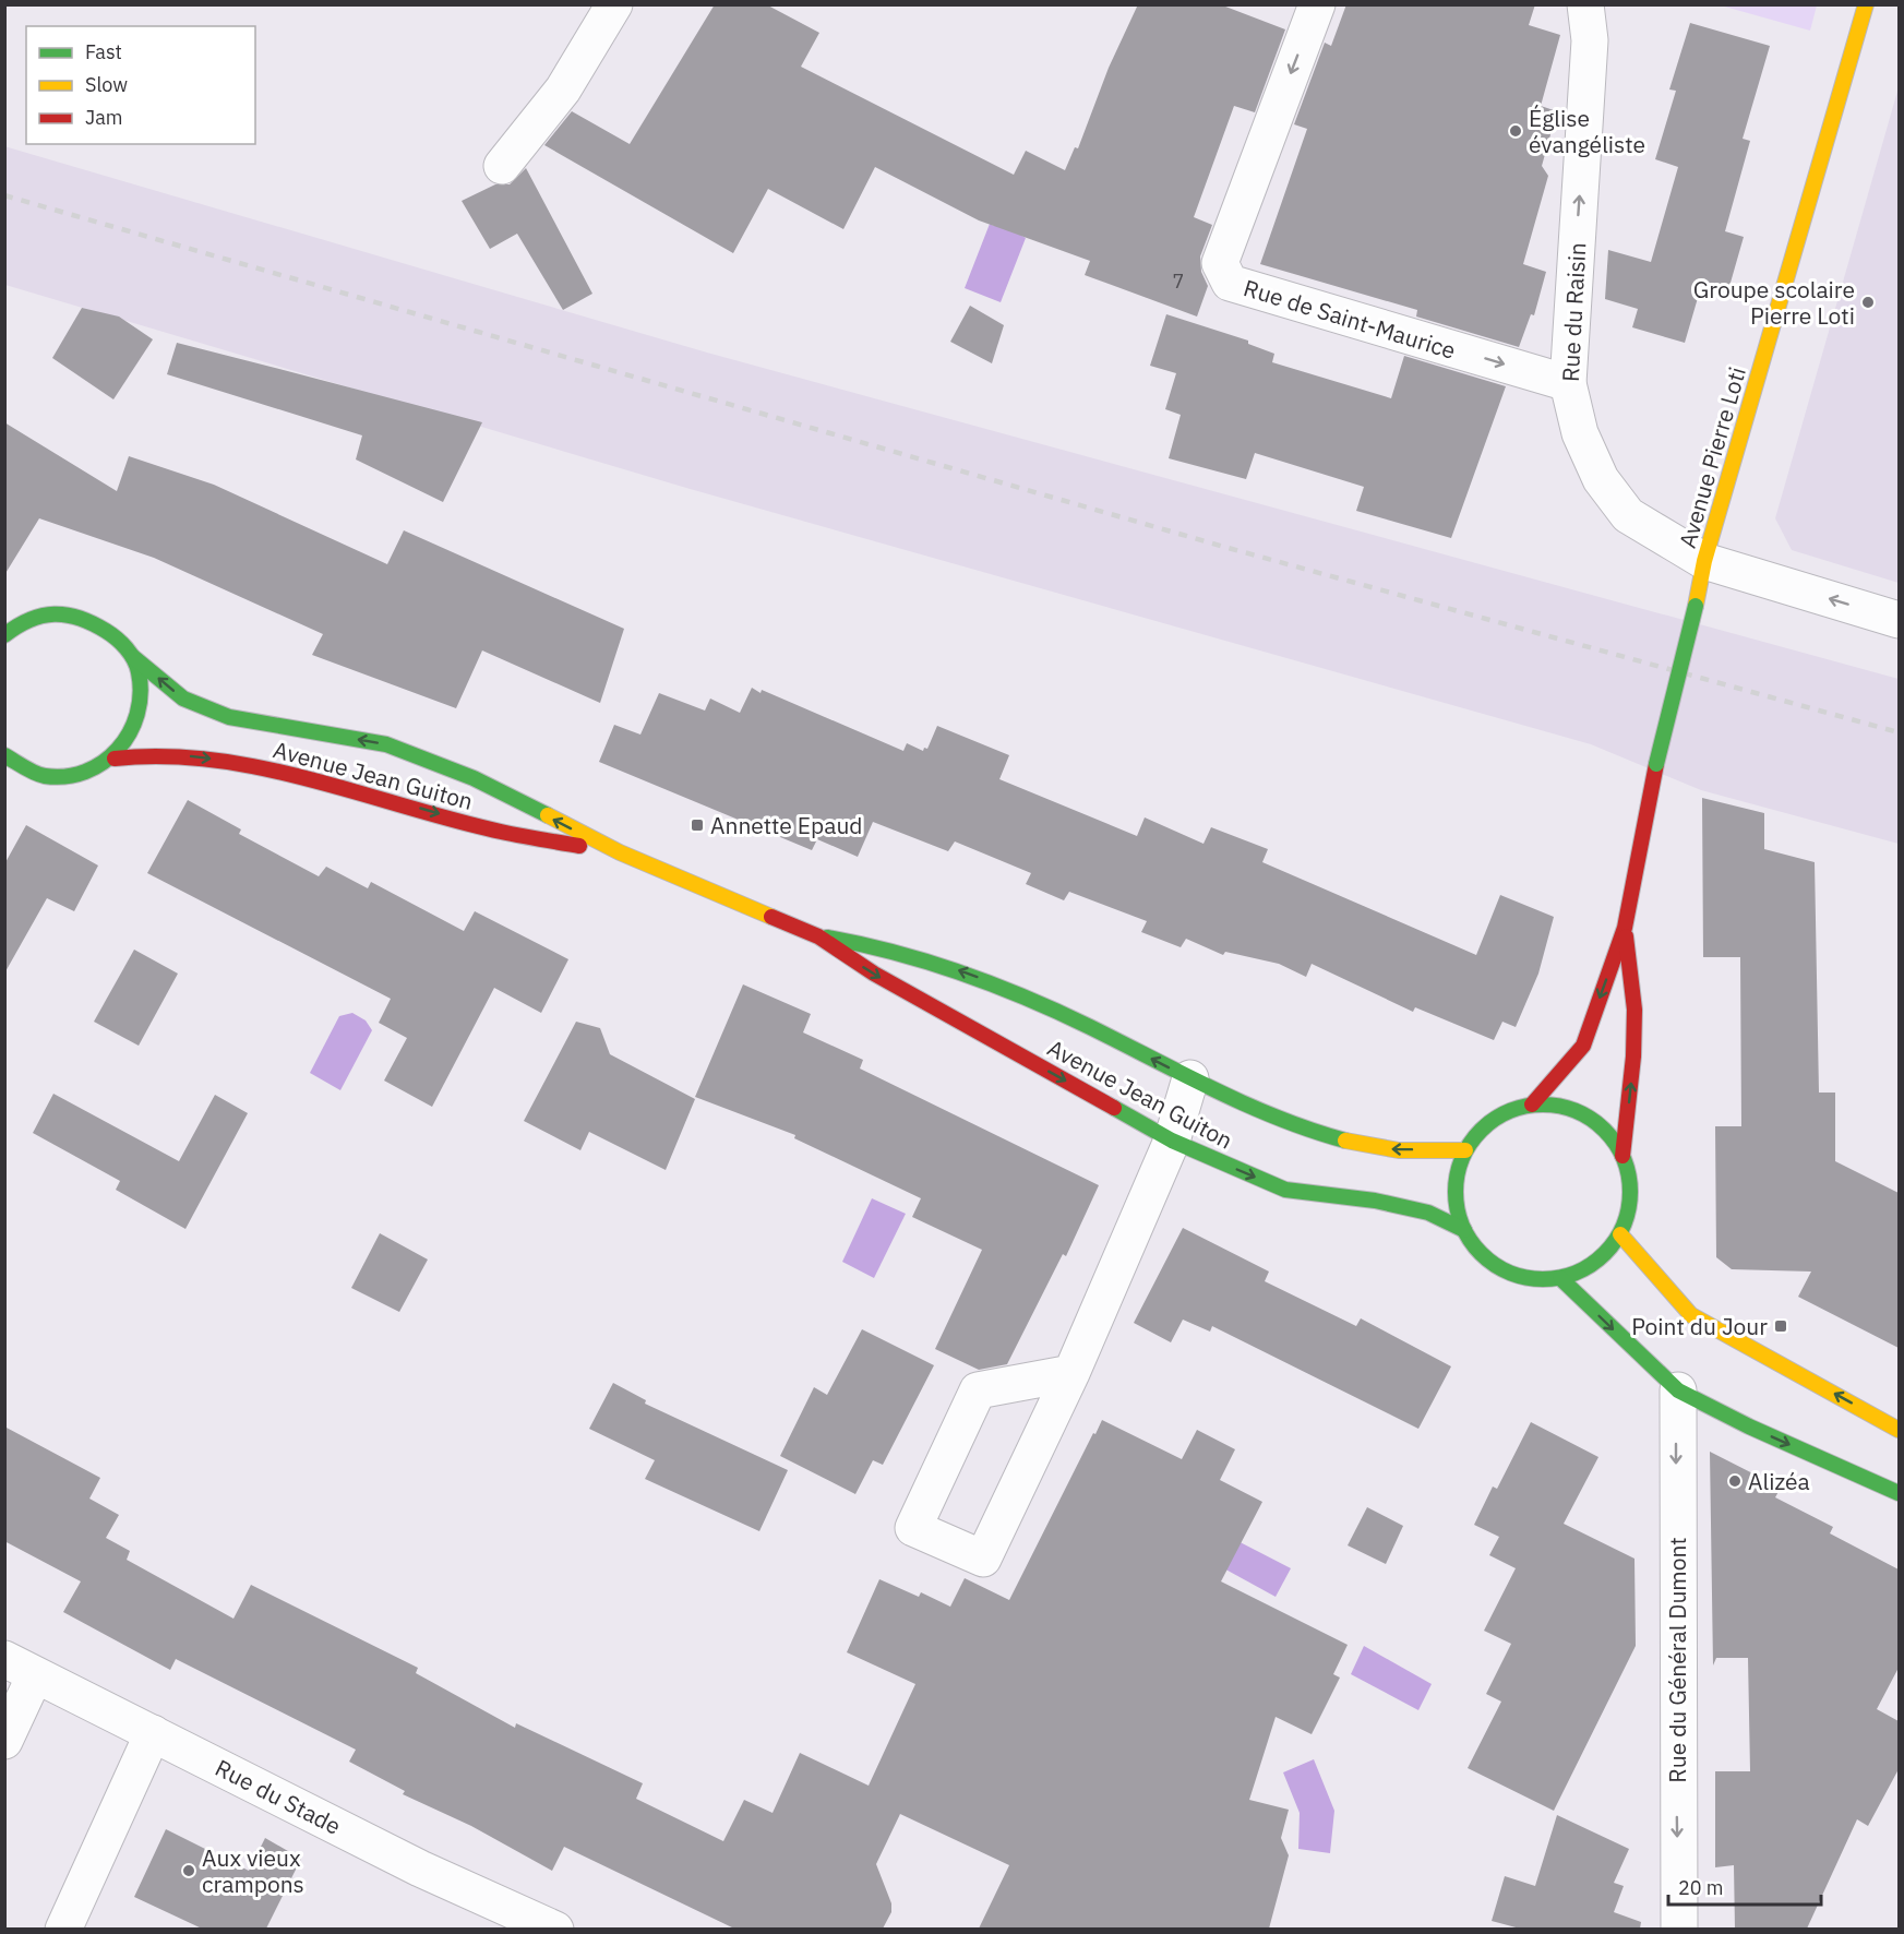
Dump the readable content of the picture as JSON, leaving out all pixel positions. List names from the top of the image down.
{
  "streets": {
    "main road": ["Avenue Pierre Loti", "Avenue Jean Guiton"],
    "street": [
      "Rue du Raisin",
      "Rue de Saint-Maurice",
      "Rue du Général Dumont",
      "Rue du Stade"
    ]
  },
  "crossings": [
    ["Rue du Raisin", "Rue de Saint-Maurice"],
    ["Rue du Raisin", "Avenue Pierre Loti"],
    ["Avenue Pierre Loti", "Avenue Jean Guiton"]
  ],
  "one_way": ["Rue du Raisin", "Rue du Général Dumont"],
  "places": {
    "other": [
      "Église évangéliste",
      "Groupe scolaire Pierre Loti",
      "Alizéa",
      "Aux vieux crampons"
    ],
    "transit": ["Annette Epaud", "Point du Jour"]
  },
  "house_numbers": ["7"],
  "legend": ["Fast", "Slow", "Jam"],
  "scale_bar": "20 m"
}
